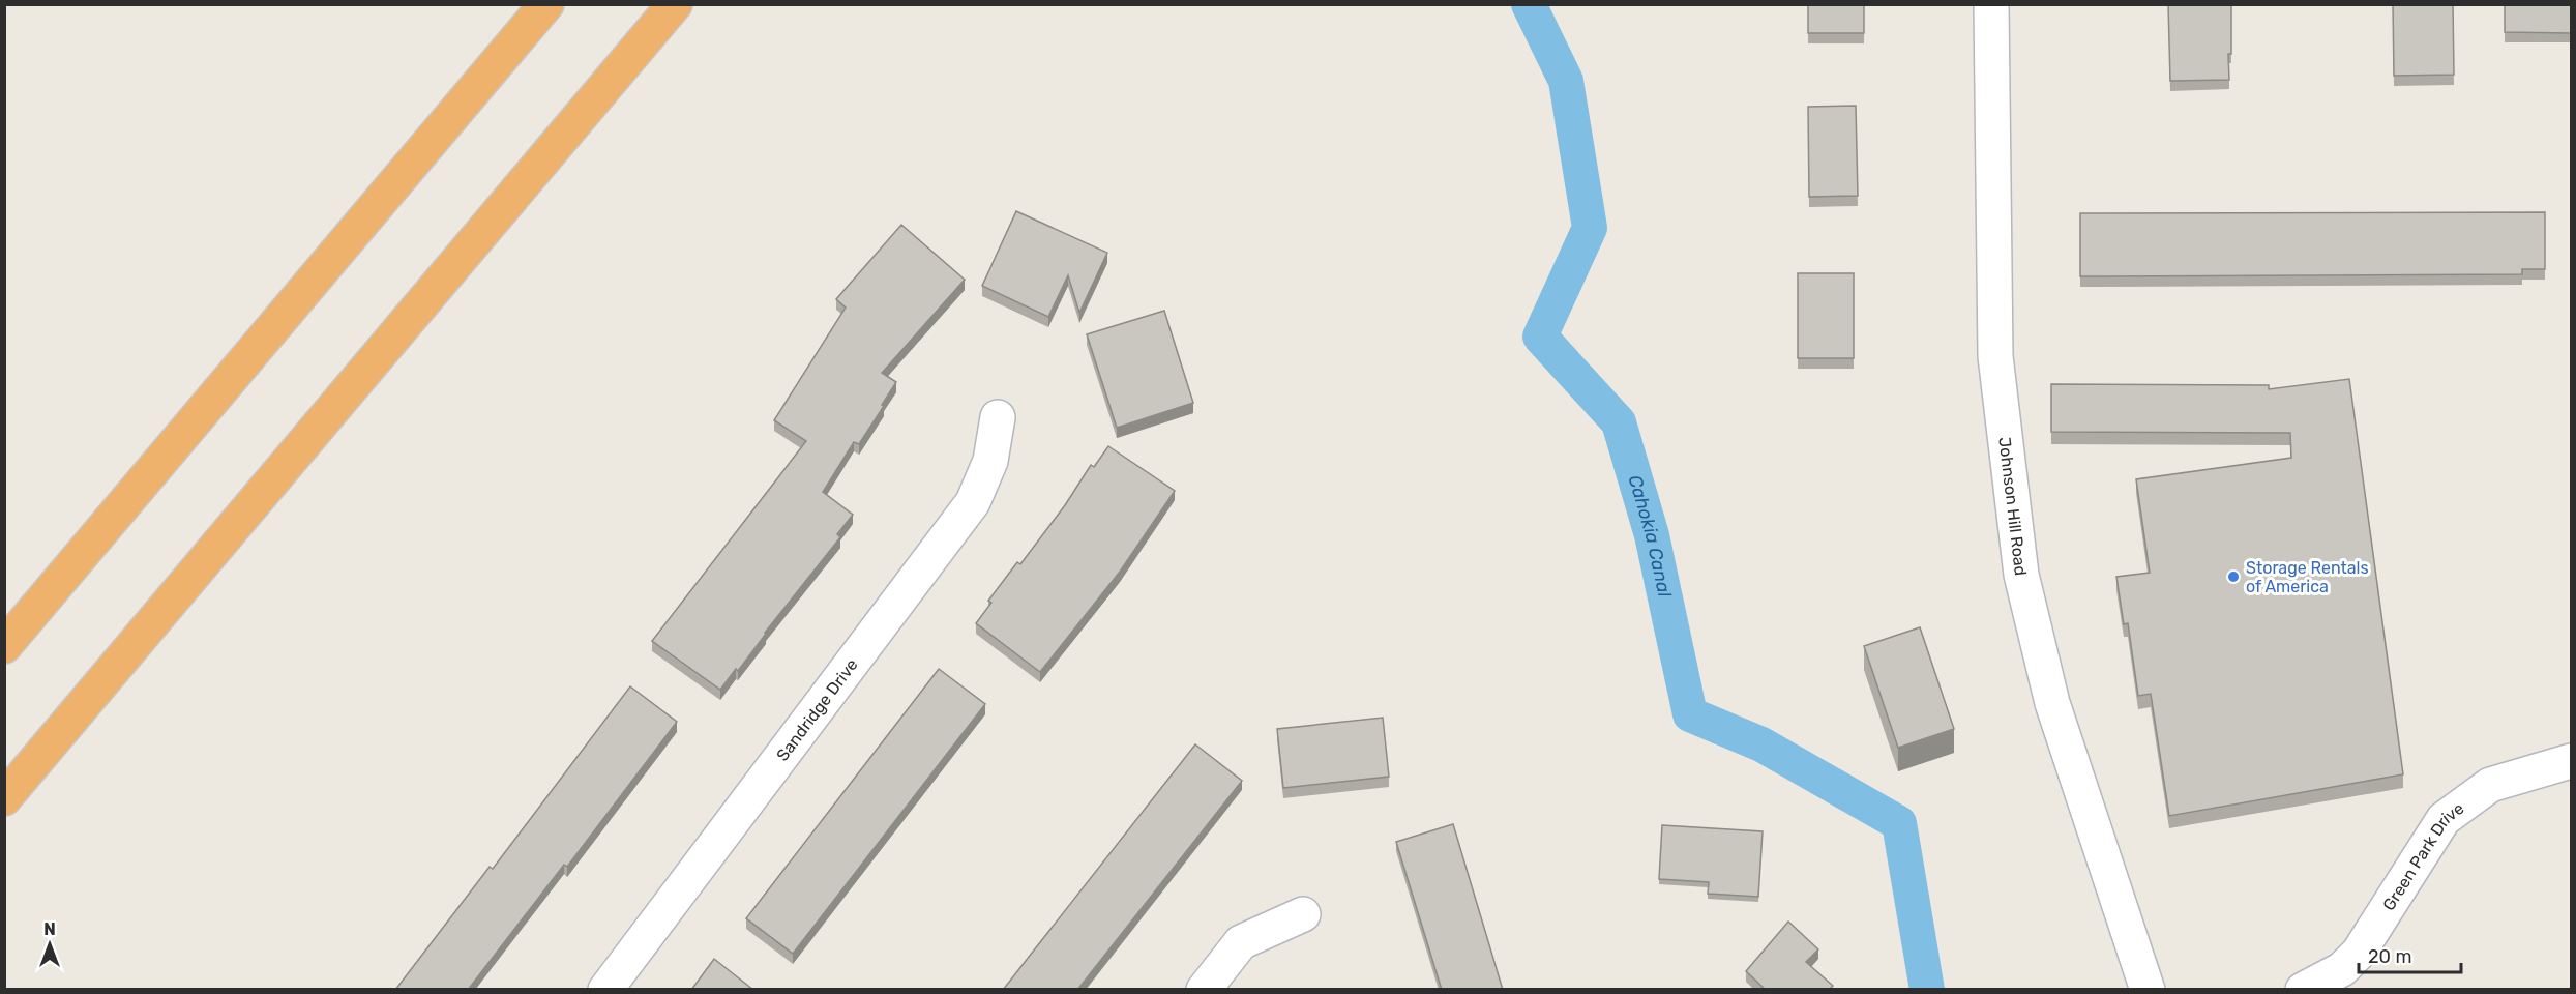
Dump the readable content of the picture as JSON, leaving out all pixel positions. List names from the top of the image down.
{
  "streets": {
    "street": ["Johnson Hill Road", "Sandridge Drive", "Green Park Drive"]
  },
  "water": ["Cahokia Canal"],
  "places": ["Storage Rentals of America"],
  "scale_bar": "20 m",
  "north": "top"
}
